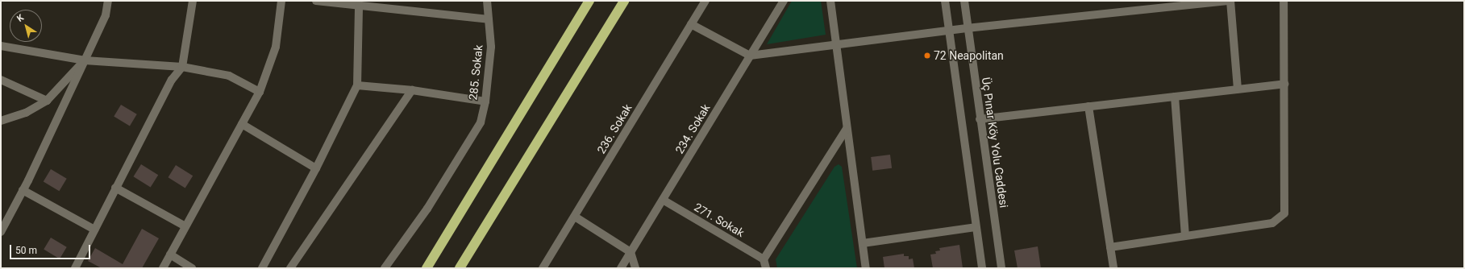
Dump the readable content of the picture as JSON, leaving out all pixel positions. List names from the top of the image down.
{
  "streets": {
    "street": [
      "285. Sokak",
      "236. Sokak",
      "234. Sokak",
      "Üç Pınar Köy Yolu Caddesi",
      "271. Sokak"
    ]
  },
  "crossings": [
    ["234. Sokak", "271. Sokak"]
  ],
  "places": ["72 Neapolitan"],
  "scale_bar": "50 m",
  "north": "top left"
}
